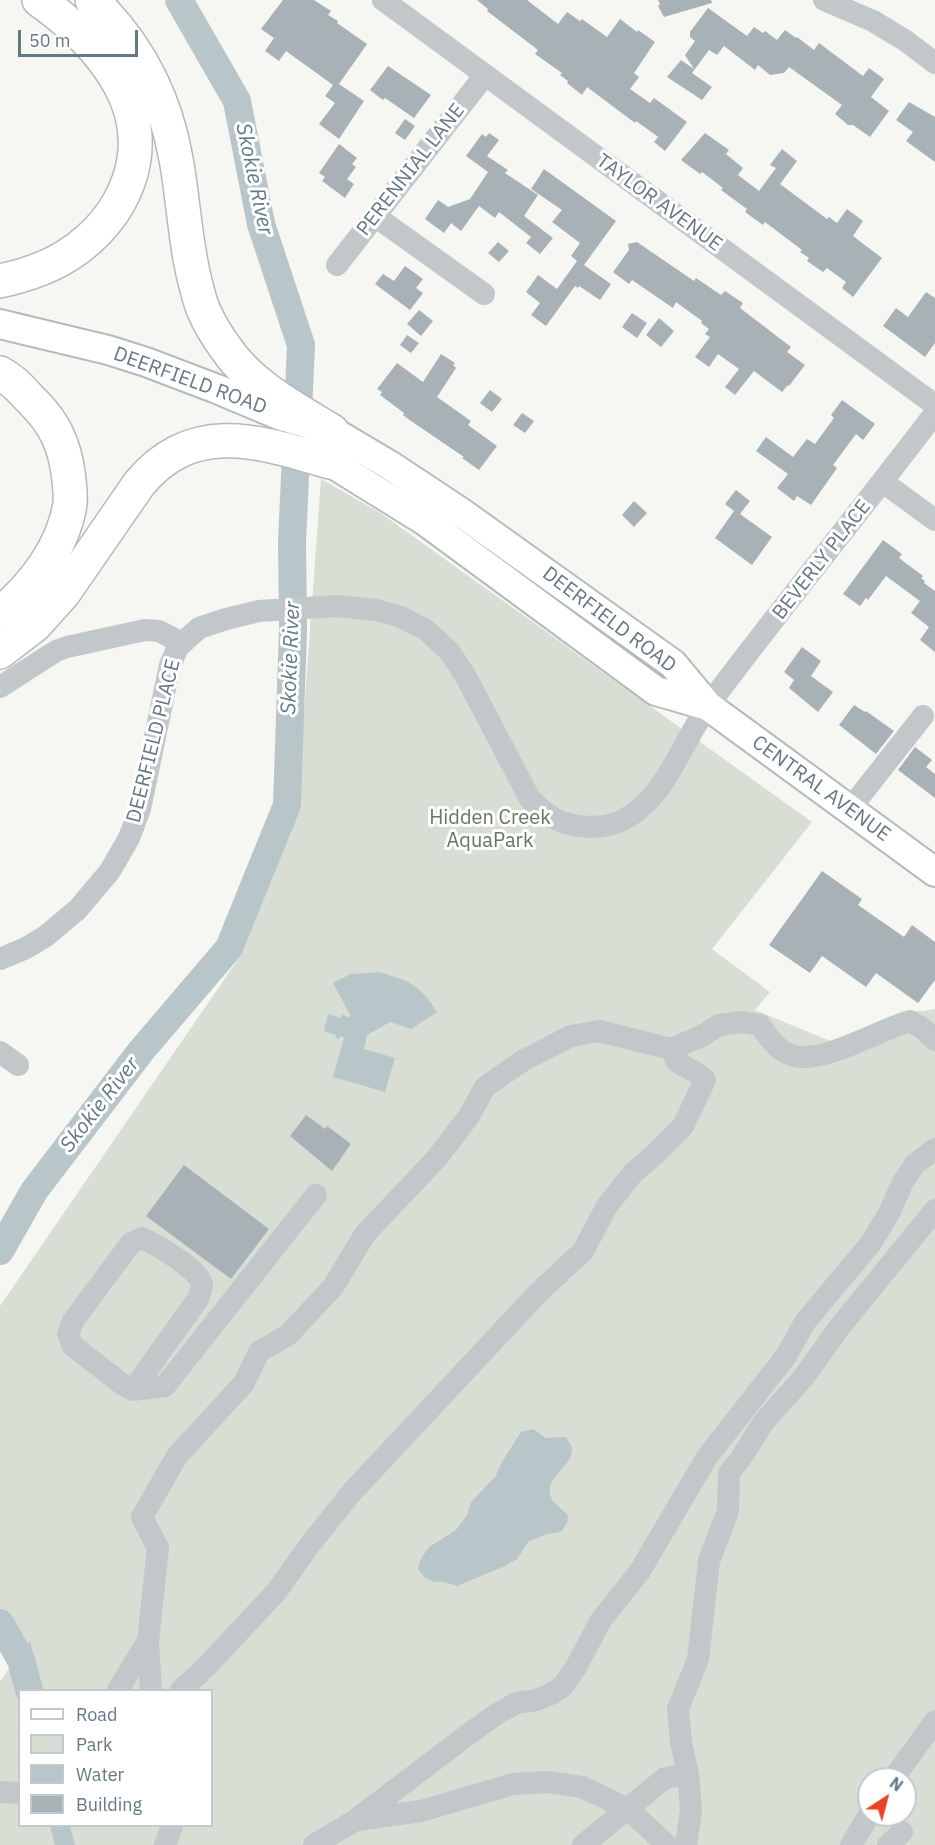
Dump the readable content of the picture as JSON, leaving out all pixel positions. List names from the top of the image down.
{
  "streets": {
    "main road": ["DEERFIELD ROAD", "CENTRAL AVENUE"],
    "street": [
      "PERENNIAL LANE",
      "TAYLOR AVENUE",
      "BEVERLY PLACE",
      "DEERFIELD PLACE"
    ]
  },
  "crossings": [
    ["PERENNIAL LANE", "TAYLOR AVENUE"],
    ["DEERFIELD ROAD", "BEVERLY PLACE"],
    ["DEERFIELD ROAD", "CENTRAL AVENUE"],
    ["BEVERLY PLACE", "DEERFIELD PLACE"],
    ["BEVERLY PLACE", "CENTRAL AVENUE"]
  ],
  "water": ["Skokie River"],
  "parks": ["Hidden Creek AquaPark"],
  "legend": [
    "Road",
    "Park",
    "Water",
    "Building"
  ],
  "scale_bar": "50 m",
  "north": "top right"
}
